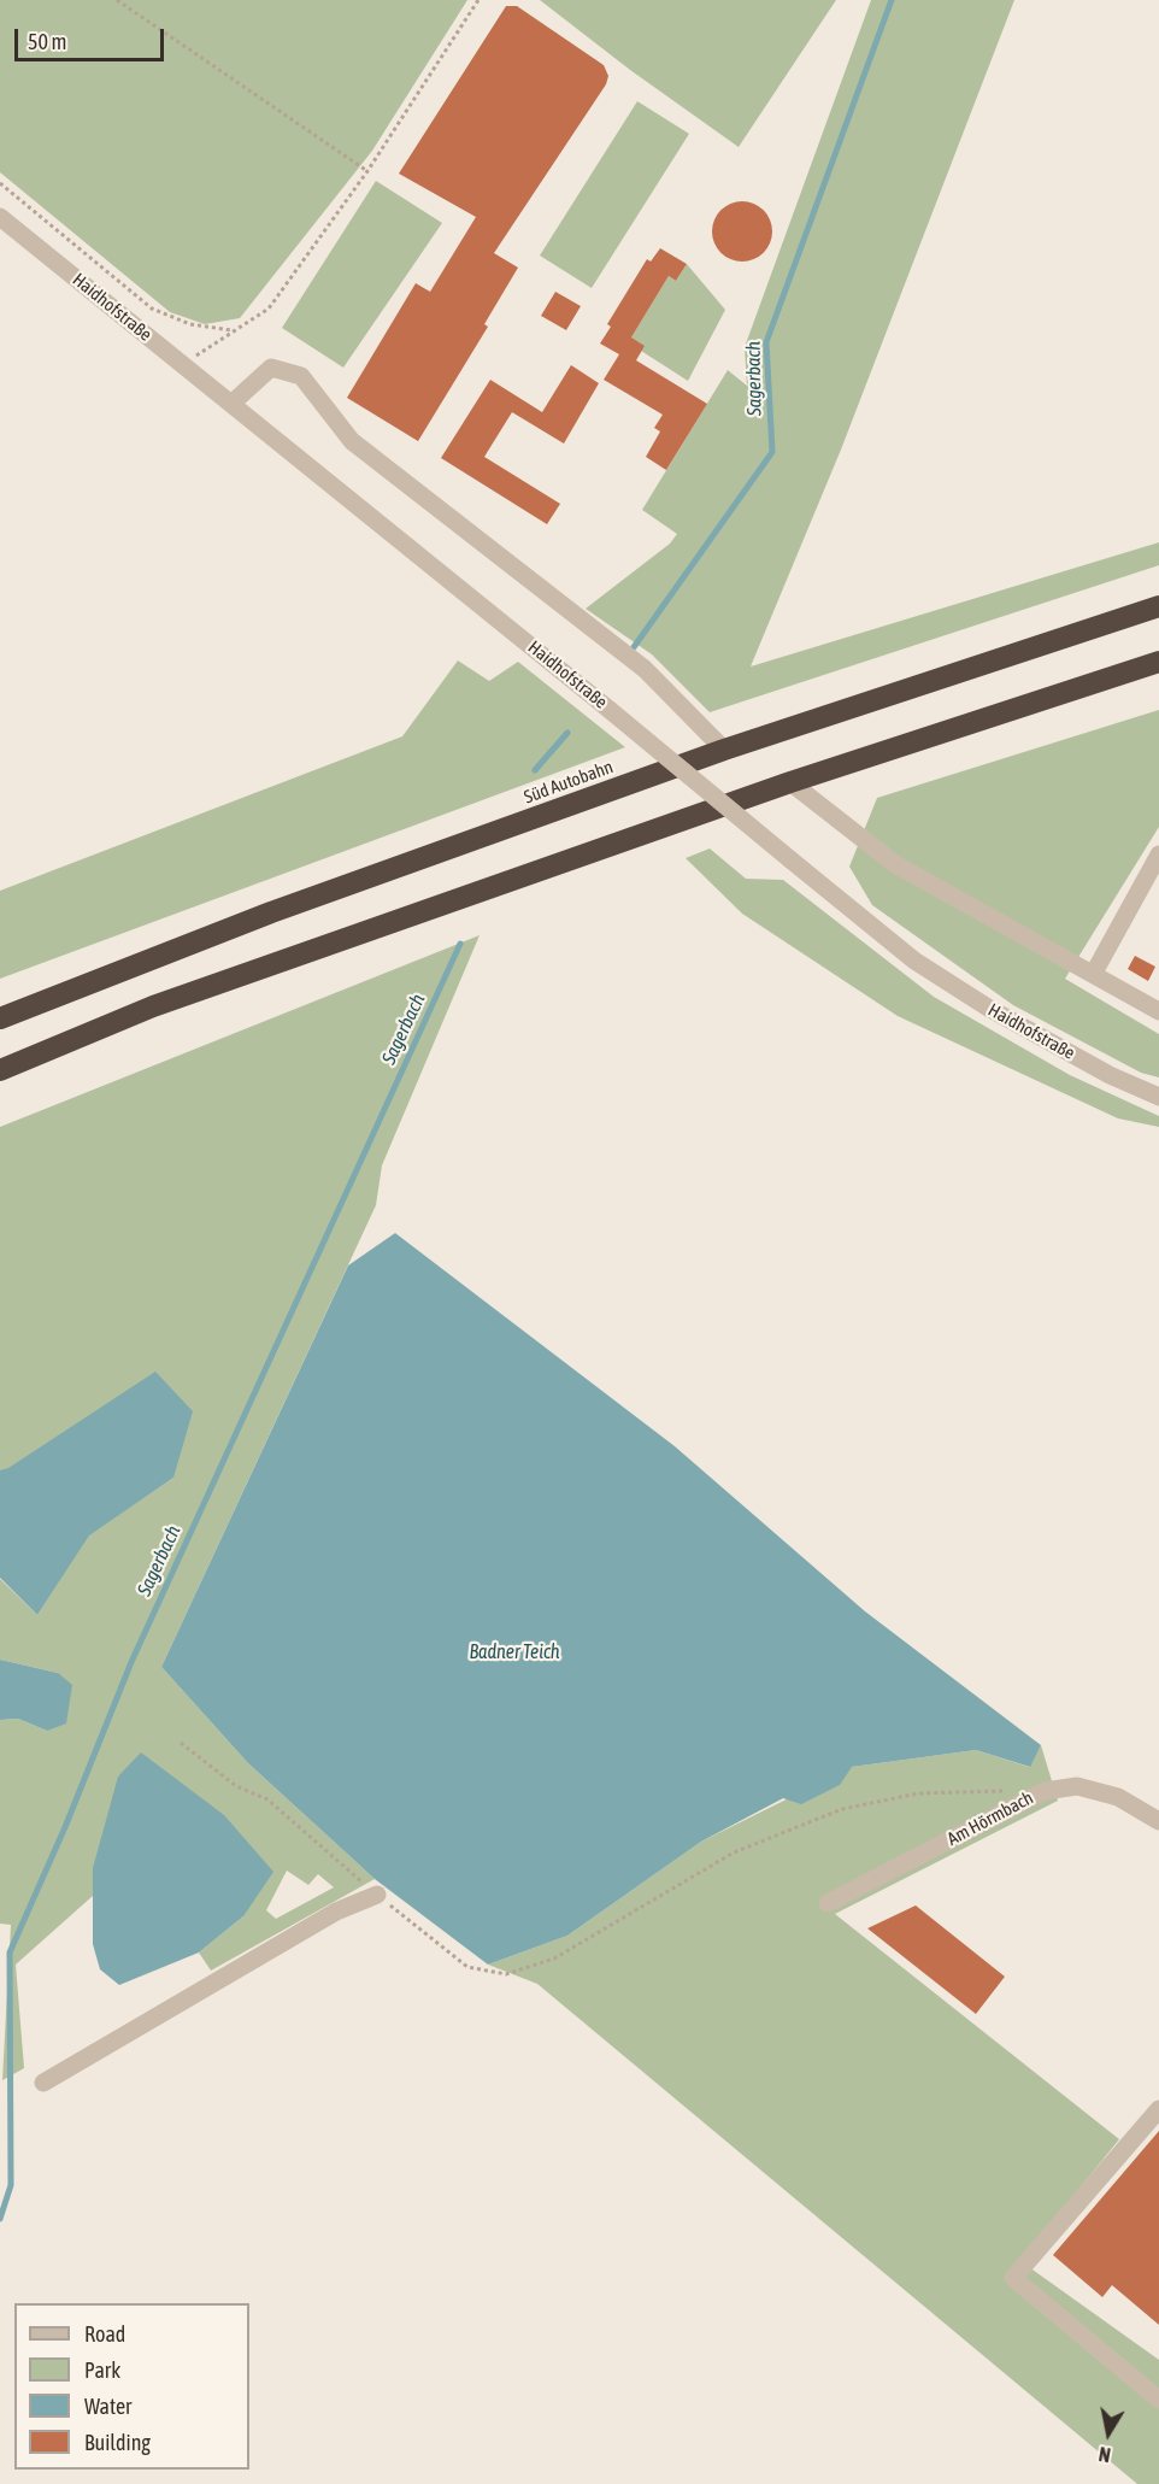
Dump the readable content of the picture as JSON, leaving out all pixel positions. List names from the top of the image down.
{
  "streets": {
    "highway": ["Süd Autobahn"],
    "street": ["Haidhofstraße", "Am Hörmbach"]
  },
  "water": ["Sagerbach", "Badner Teich"],
  "legend": [
    "Road",
    "Park",
    "Water",
    "Building"
  ],
  "scale_bar": "50 m",
  "north": "bottom"
}
